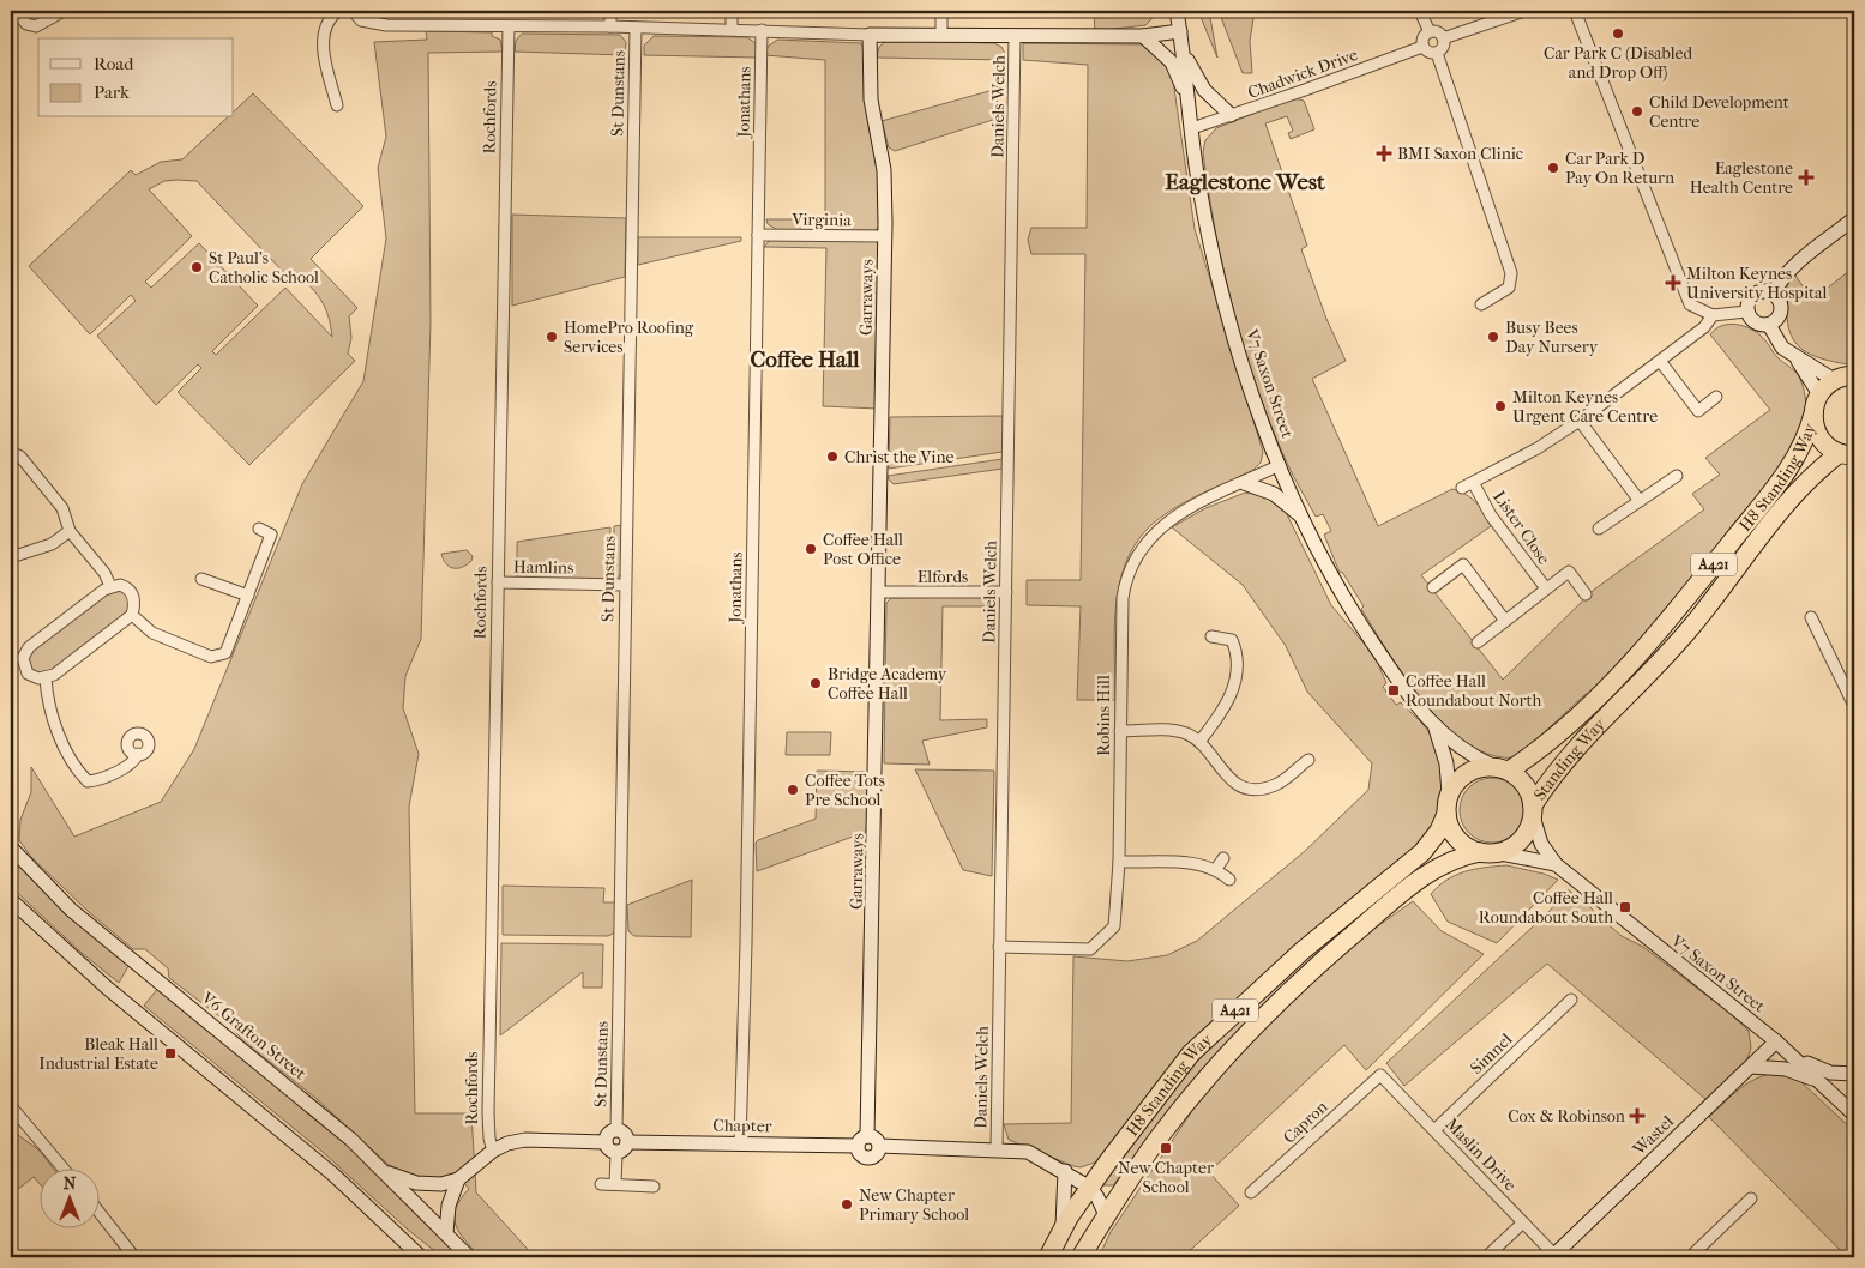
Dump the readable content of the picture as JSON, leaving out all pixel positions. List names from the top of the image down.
{
  "streets": {
    "highway": ["H8 Standing Way", "A421", "Standing Way"],
    "street": [
      "Chadwick Drive",
      "St Dunstans",
      "Jonathans",
      "Daniels Welch",
      "Rochfords",
      "Virginia",
      "Garraways",
      "V7 Saxon Street",
      "Lister Close",
      "Hamlins",
      "Elfords",
      "Robins Hill",
      "V6 Grafton Street",
      "Simnel",
      "Capron",
      "Chapter",
      "Wastel",
      "Maslin Drive"
    ]
  },
  "crossings": [
    ["Chadwick Drive", "V7 Saxon Street"],
    ["St Dunstans", "Hamlins"],
    ["St Dunstans", "Chapter"],
    ["Jonathans", "Virginia"],
    ["Jonathans", "Chapter"],
    ["Daniels Welch", "Elfords"],
    ["Daniels Welch", "Robins Hill"],
    ["Rochfords", "Hamlins"],
    ["Virginia", "Garraways"],
    ["Garraways", "Elfords"],
    ["Garraways", "Chapter"],
    ["V7 Saxon Street", "H8 Standing Way"],
    ["V7 Saxon Street", "A421"],
    ["V7 Saxon Street", "Robins Hill"],
    ["V7 Saxon Street", "Standing Way"],
    ["V7 Saxon Street", "Wastel"],
    ["H8 Standing Way", "A421"],
    ["H8 Standing Way", "Standing Way"],
    ["A421", "Standing Way"],
    ["Simnel", "Maslin Drive"],
    ["Capron", "Maslin Drive"],
    ["Wastel", "Maslin Drive"]
  ],
  "districts": ["Eaglestone West", "Coffee Hall"],
  "places": {
    "other": [
      "Car Park C (Disabled and Drop Off)",
      "Child Development Centre",
      "Car Park D Pay On Return",
      "St Paul's Catholic School",
      "HomePro Roofing Services",
      "Busy Bees Day Nursery",
      "Milton Keynes Urgent Care Centre",
      "Christ the Vine",
      "Coffee Hall Post Office",
      "Bridge Academy Coffee Hall",
      "Coffee Tots Pre School",
      "New Chapter Primary School"
    ],
    "health": [
      "BMI Saxon Clinic",
      "Eaglestone Health Centre",
      "Milton Keynes University Hospital",
      "Cox & Robinson"
    ],
    "transit": [
      "Coffee Hall Roundabout North",
      "Coffee Hall Roundabout South",
      "Bleak Hall Industrial Estate",
      "New Chapter School"
    ]
  },
  "legend": ["Road", "Park"],
  "north": "top"
}
